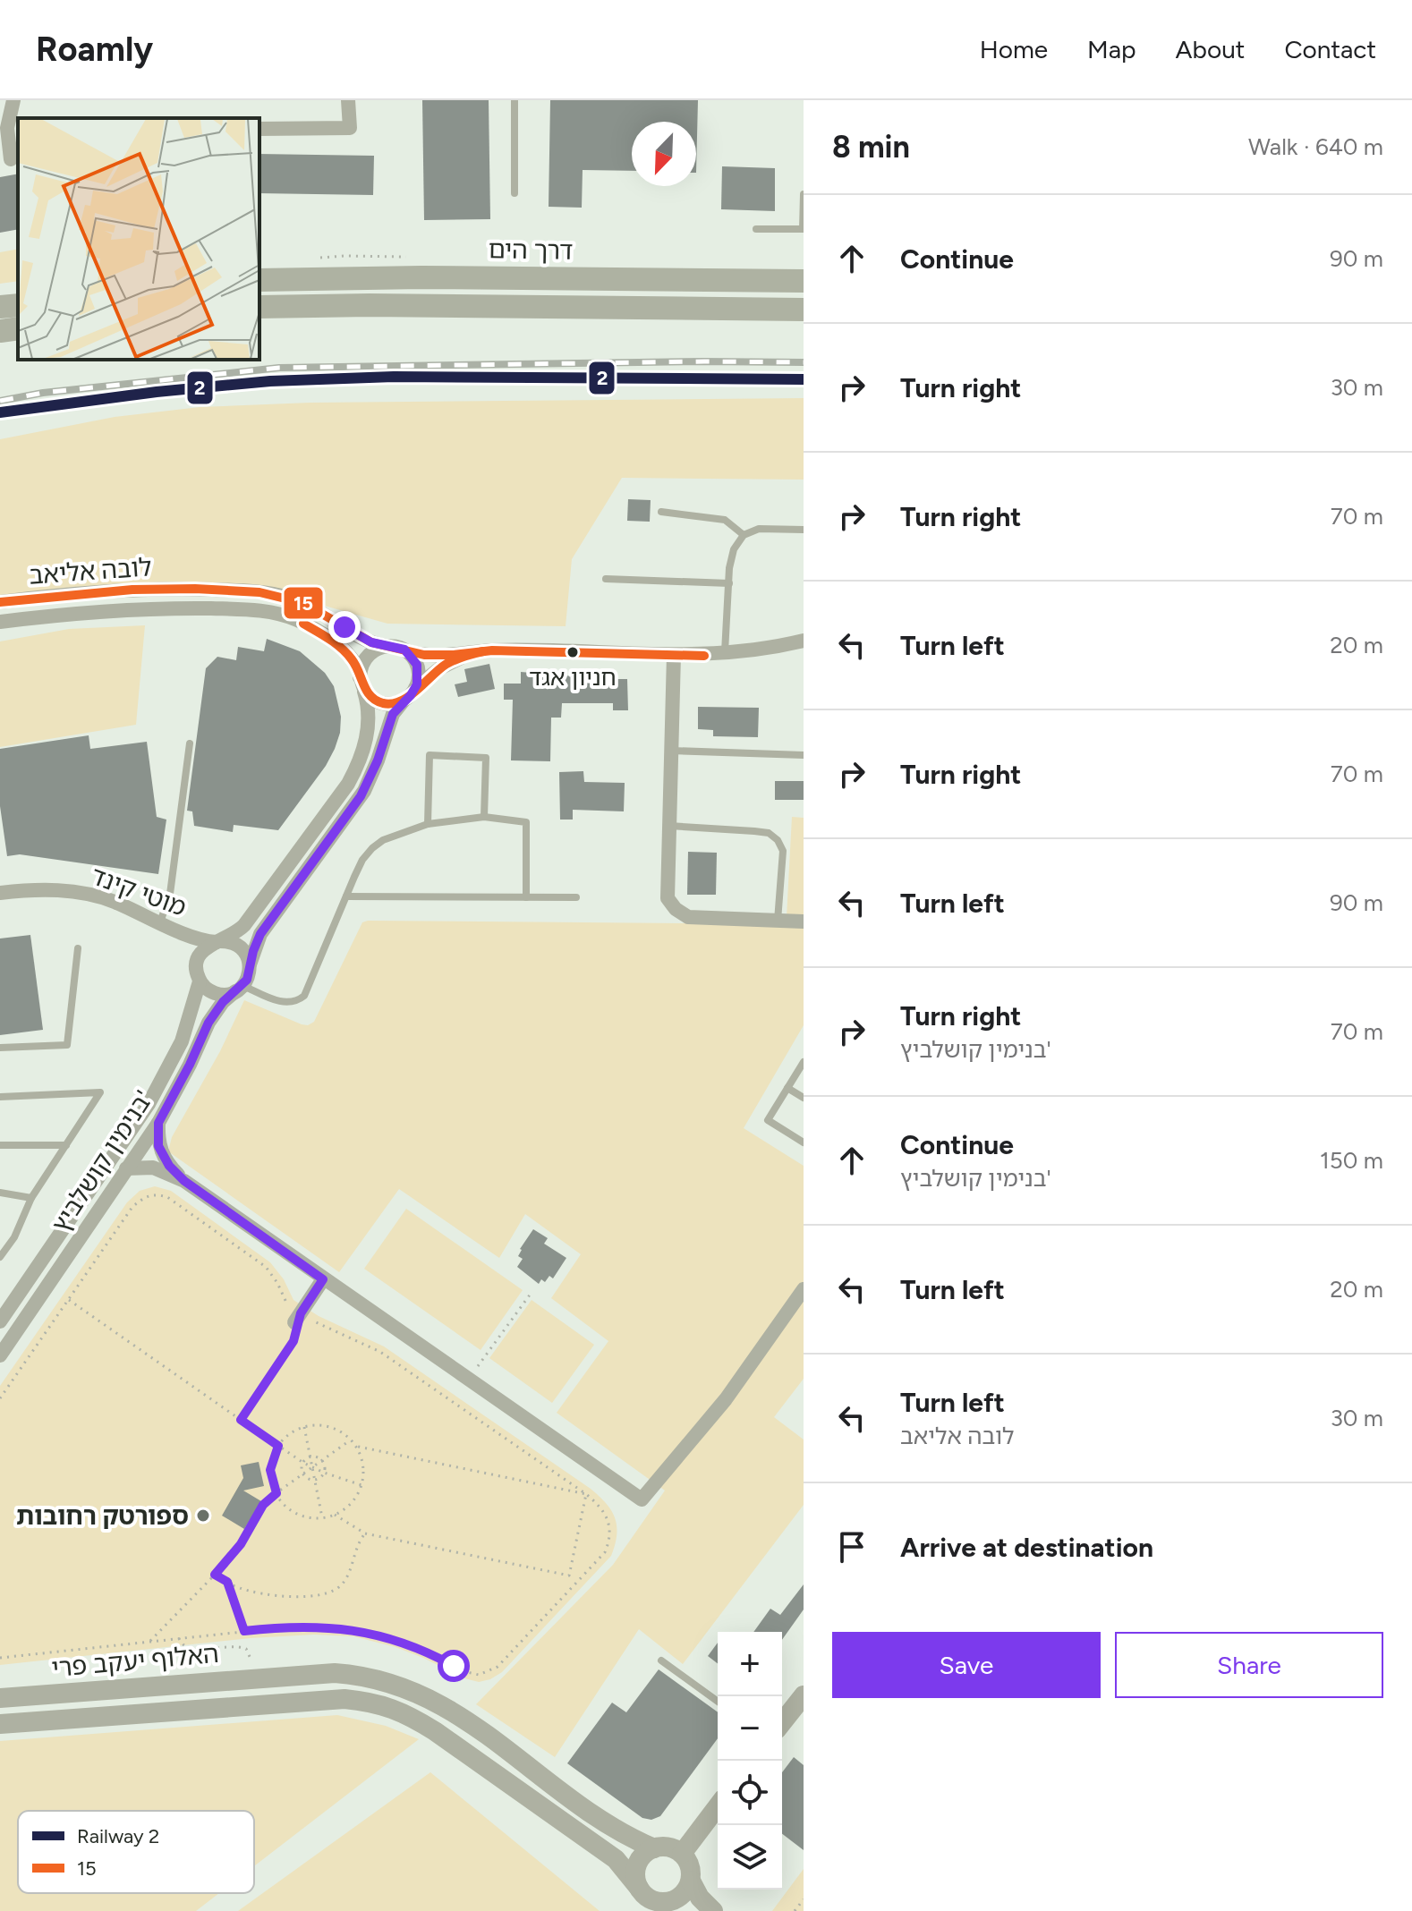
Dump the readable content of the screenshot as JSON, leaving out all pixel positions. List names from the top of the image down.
{
  "streets": {
    "main road": ["דרך הים"],
    "street": [
      "לובה אליאב",
      "מוטי קינד",
      "בנימין קושלביץ'",
      "האלוף יעקב פרי"
    ]
  },
  "crossings": [
    ["מוטי קינד", "בנימין קושלביץ'"]
  ],
  "places": ["חניון אגד", "ספורטק רחובות"],
  "lines": ["rail line 2", "transit line 15"],
  "legend": ["Railway 2", "15"],
  "north": "bottom left",
  "page": {
    "header": "Roamly",
    "nav": [
      "Home",
      "Map",
      "About",
      "Contact"
    ],
    "heading": ["8 min", "Walk · 640 m"],
    "list": [
      ["Continue", "90 m"],
      ["Turn right", "30 m"],
      ["Turn right", "70 m"],
      ["Turn left", "20 m"],
      ["Turn right", "70 m"],
      ["Turn left", "90 m"],
      ["Turn right", "בנימין קושלביץ'", "70 m"],
      ["Continue", "בנימין קושלביץ'", "150 m"],
      ["Turn left", "20 m"],
      ["Turn left", "לובה אליאב", "30 m"],
      "Arrive at destination"
    ],
    "buttons": ["Save", "Share"],
    "map_buttons": ["+", "−"]
  }
}
